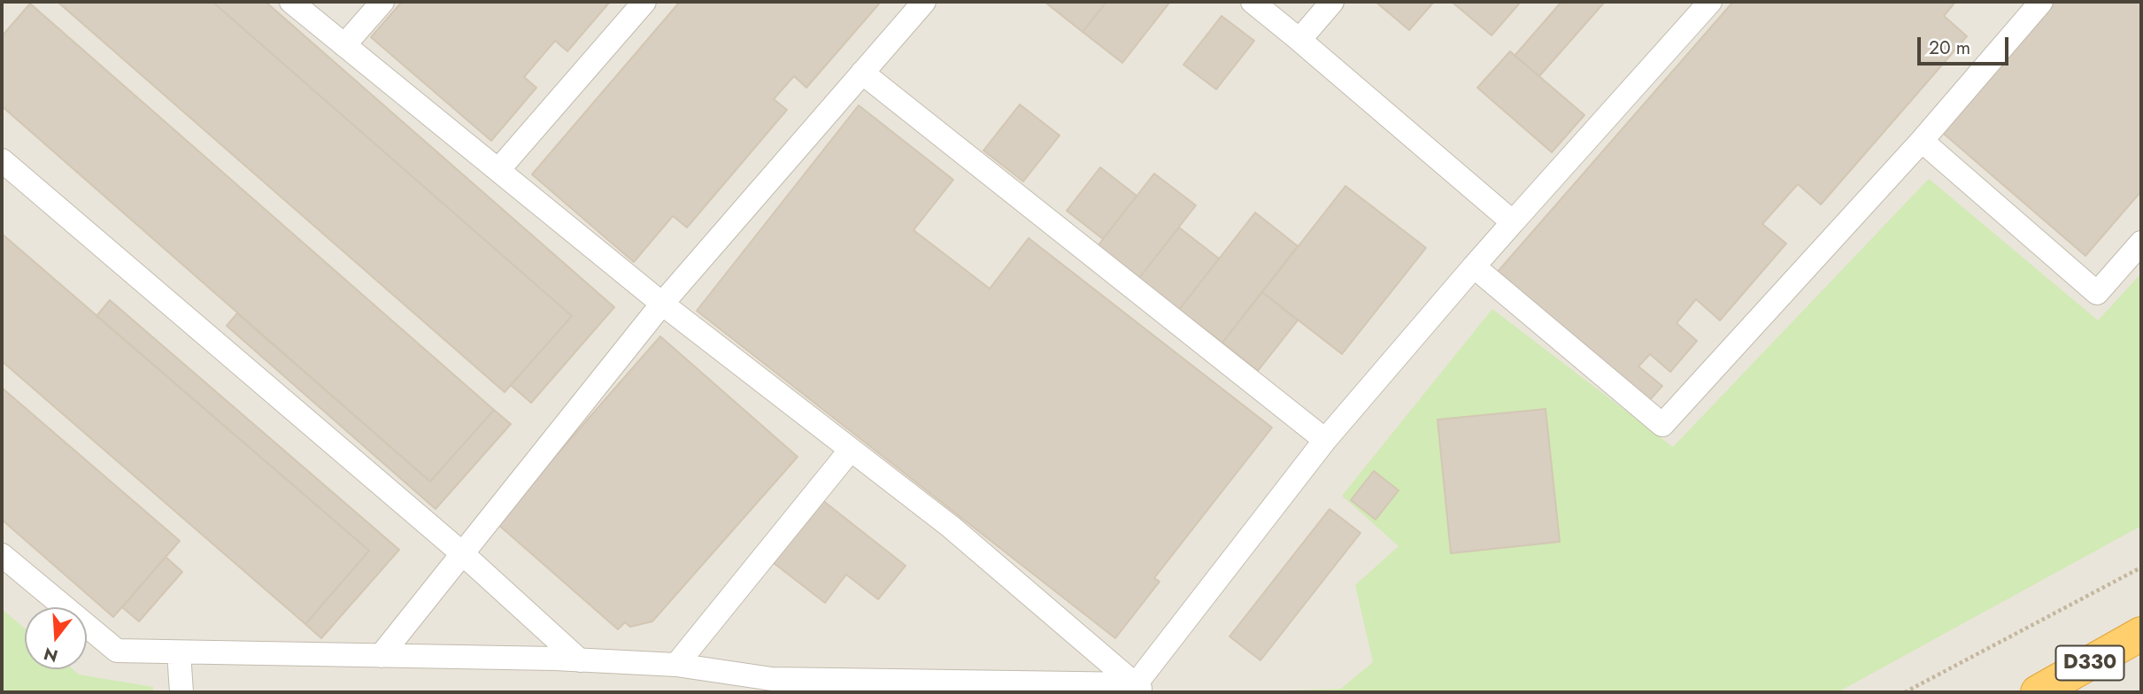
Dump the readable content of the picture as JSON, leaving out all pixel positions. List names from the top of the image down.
{
  "streets": {
    "highway": ["D330"]
  },
  "scale_bar": "20 m",
  "north": "bottom"
}
